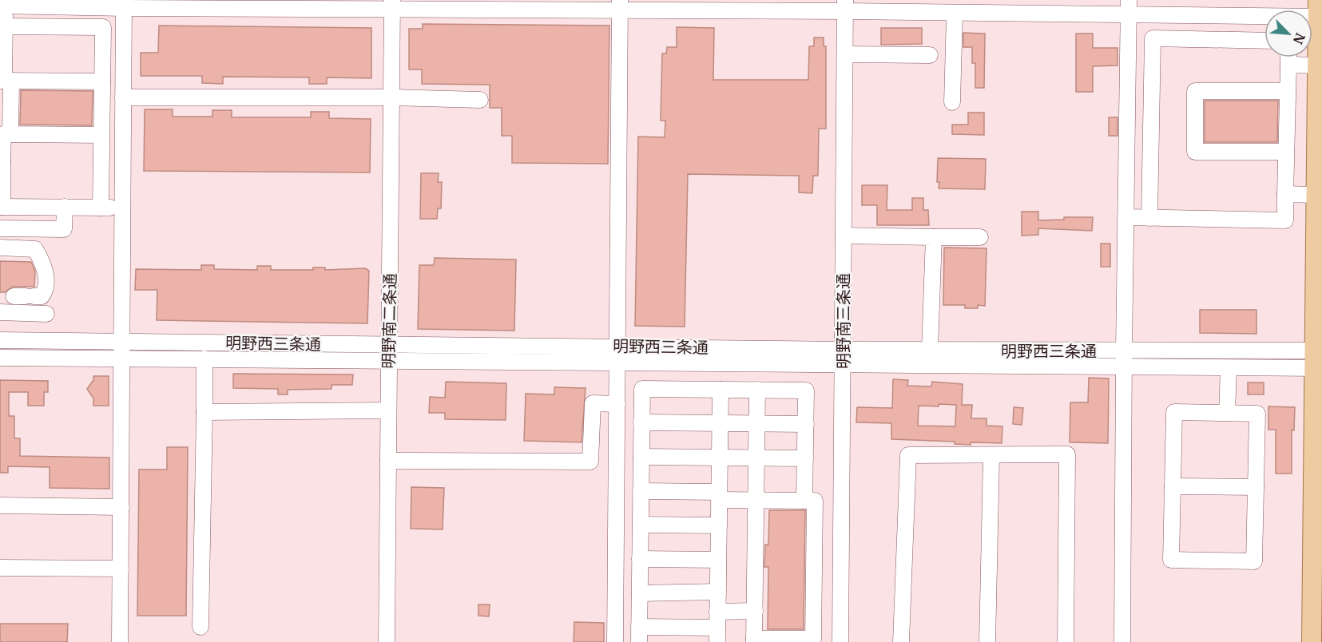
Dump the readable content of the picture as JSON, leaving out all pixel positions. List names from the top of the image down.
{
  "streets": {
    "street": ["明野南二条通", "明野南三条通", "明野西三条通"]
  },
  "crossings": [
    ["明野南二条通", "明野西三条通"],
    ["明野南三条通", "明野西三条通"]
  ],
  "north": "bottom right"
}
